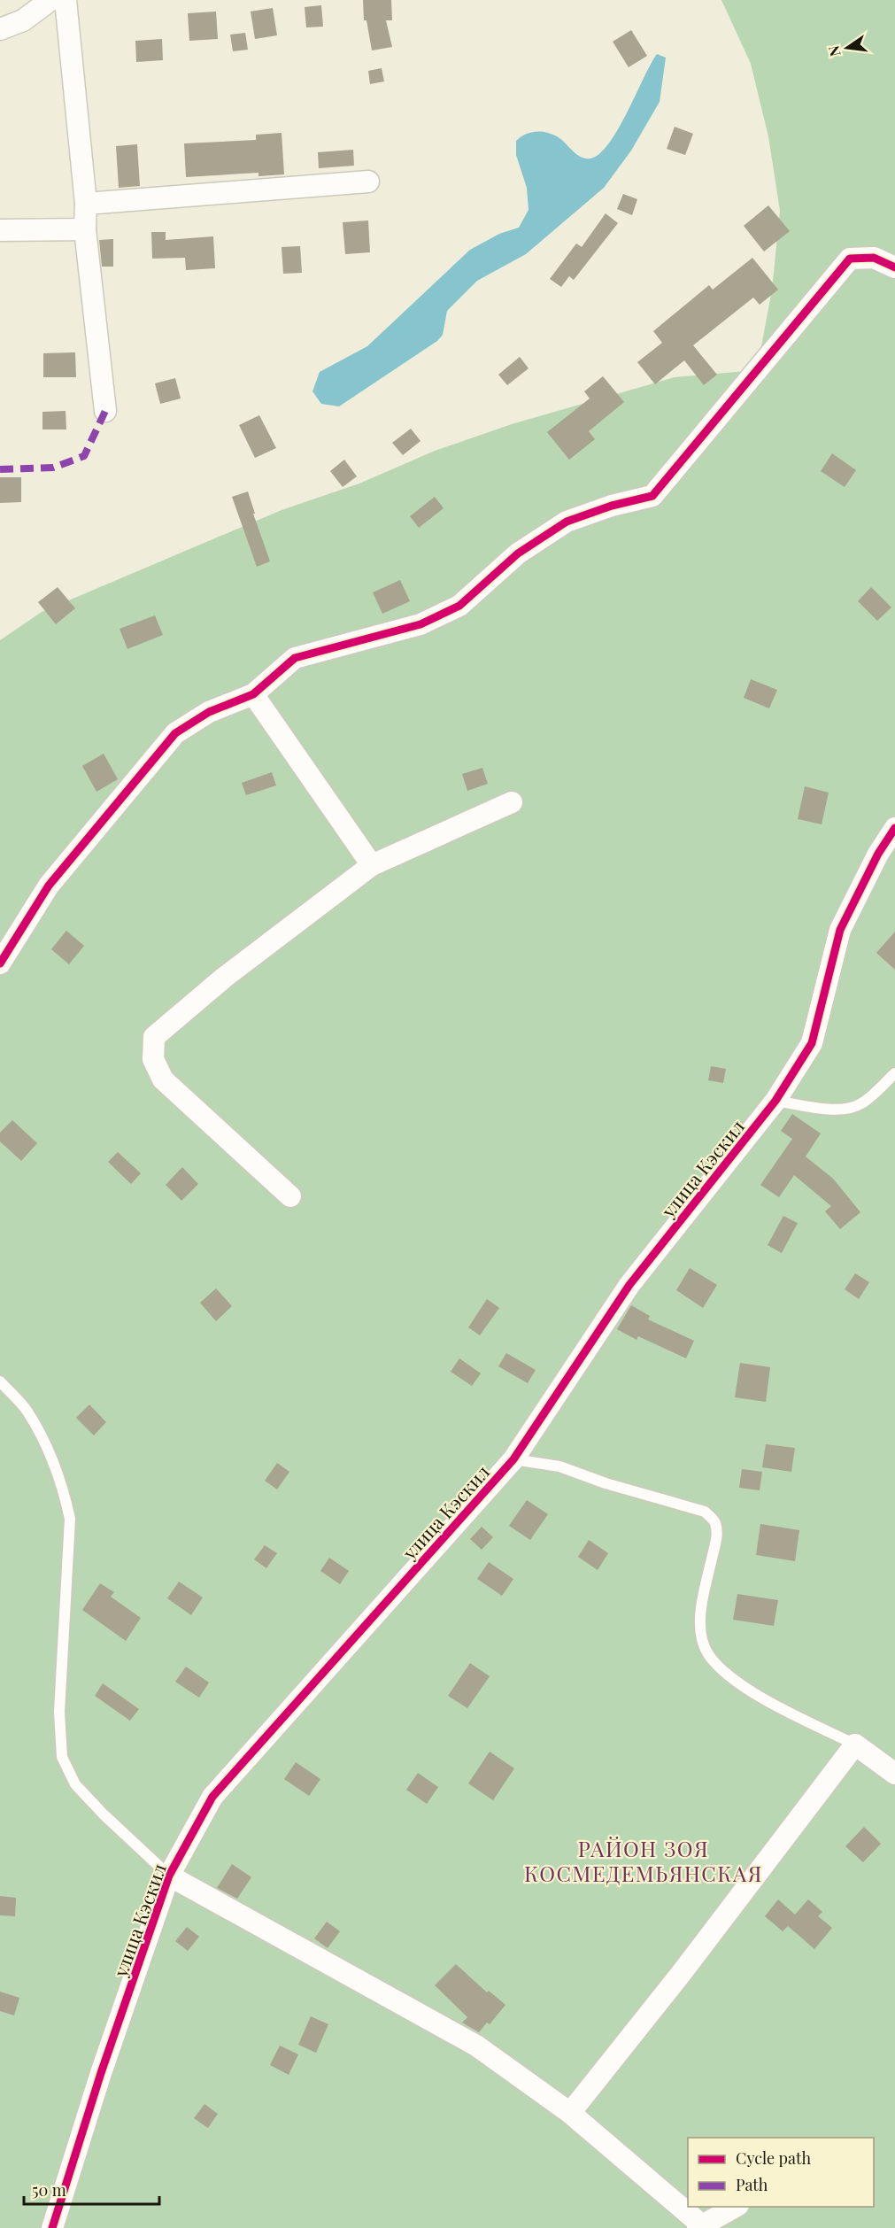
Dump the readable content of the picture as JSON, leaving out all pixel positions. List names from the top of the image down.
{
  "streets": {
    "street": ["улица Кэскил"]
  },
  "districts": ["РАЙОН ЗОЯ КОСМЕДЕМЬЯНСКАЯ"],
  "legend": ["Cycle path", "Path"],
  "scale_bar": "50 m",
  "north": "left"
}
